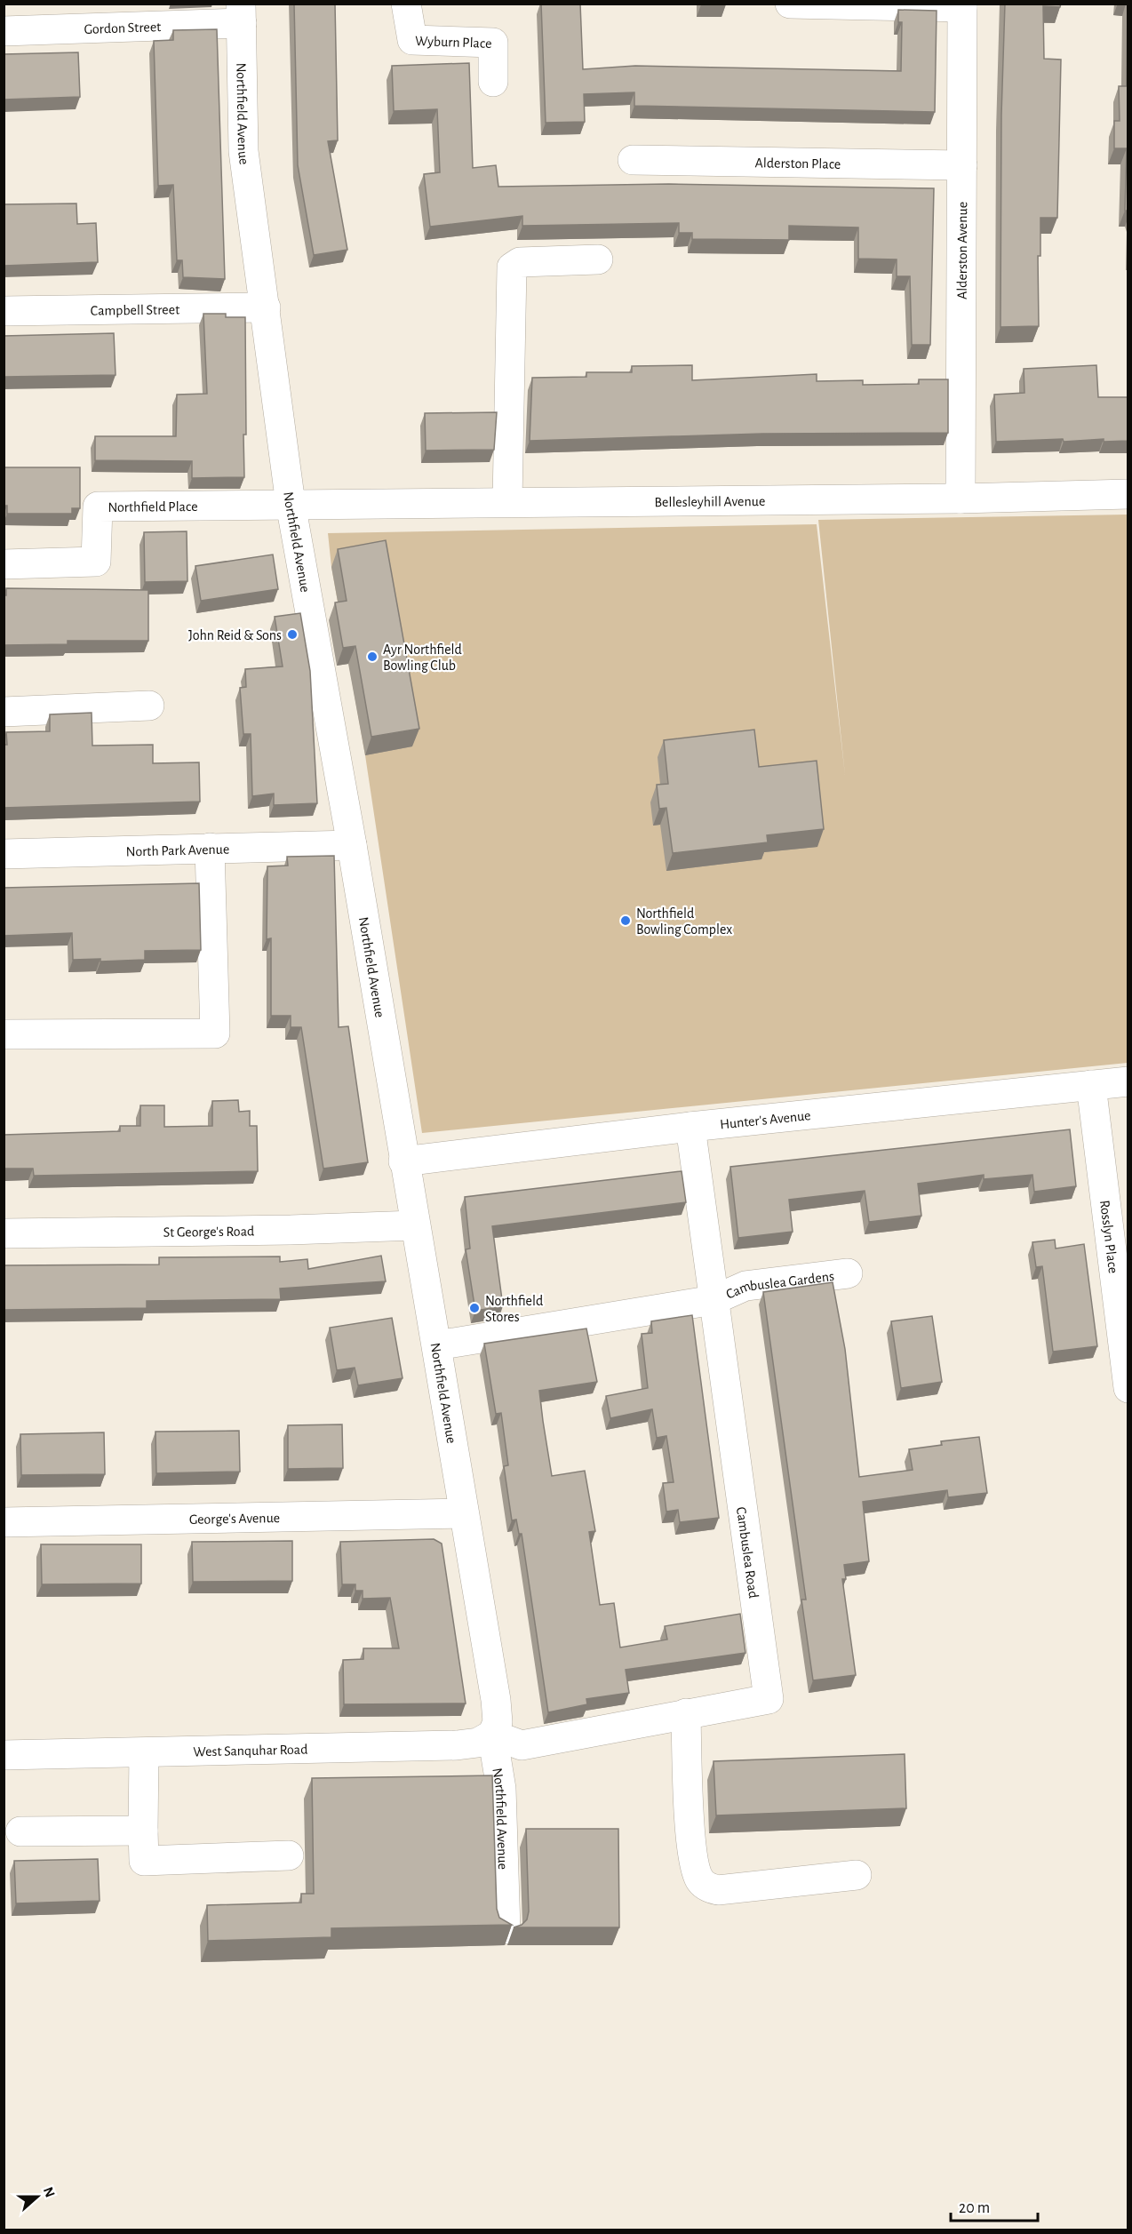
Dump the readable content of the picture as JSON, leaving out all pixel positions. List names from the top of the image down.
{
  "streets": {
    "street": [
      "Gordon Street",
      "Wyburn Place",
      "Northfield Avenue",
      "Alderston Place",
      "Alderston Avenue",
      "Campbell Street",
      "Bellesleyhill Avenue",
      "Northfield Place",
      "North Park Avenue",
      "Hunter's Avenue",
      "St George's Road",
      "Rosslyn Place",
      "Cambuslea Gardens",
      "George's Avenue",
      "Cambuslea Road",
      "West Sanquhar Road"
    ]
  },
  "crossings": [
    ["Gordon Street", "Northfield Avenue"],
    ["Northfield Avenue", "Campbell Street"],
    ["Northfield Avenue", "Bellesleyhill Avenue"],
    ["Northfield Avenue", "Northfield Place"],
    ["Northfield Avenue", "North Park Avenue"],
    ["Northfield Avenue", "Hunter's Avenue"],
    ["Northfield Avenue", "St George's Road"],
    ["Northfield Avenue", "Cambuslea Gardens"],
    ["Northfield Avenue", "George's Avenue"],
    ["Northfield Avenue", "Cambuslea Road"],
    ["Northfield Avenue", "West Sanquhar Road"],
    ["Alderston Place", "Alderston Avenue"],
    ["Alderston Avenue", "Bellesleyhill Avenue"],
    ["Bellesleyhill Avenue", "Northfield Place"],
    ["Hunter's Avenue", "Rosslyn Place"],
    ["Hunter's Avenue", "Cambuslea Road"],
    ["Cambuslea Gardens", "Cambuslea Road"],
    ["Cambuslea Road", "West Sanquhar Road"]
  ],
  "places": [
    "John Reid & Sons",
    "Ayr Northfield Bowling Club",
    "Northfield Bowling Complex",
    "Northfield Stores"
  ],
  "scale_bar": "20 m",
  "north": "right"
}
